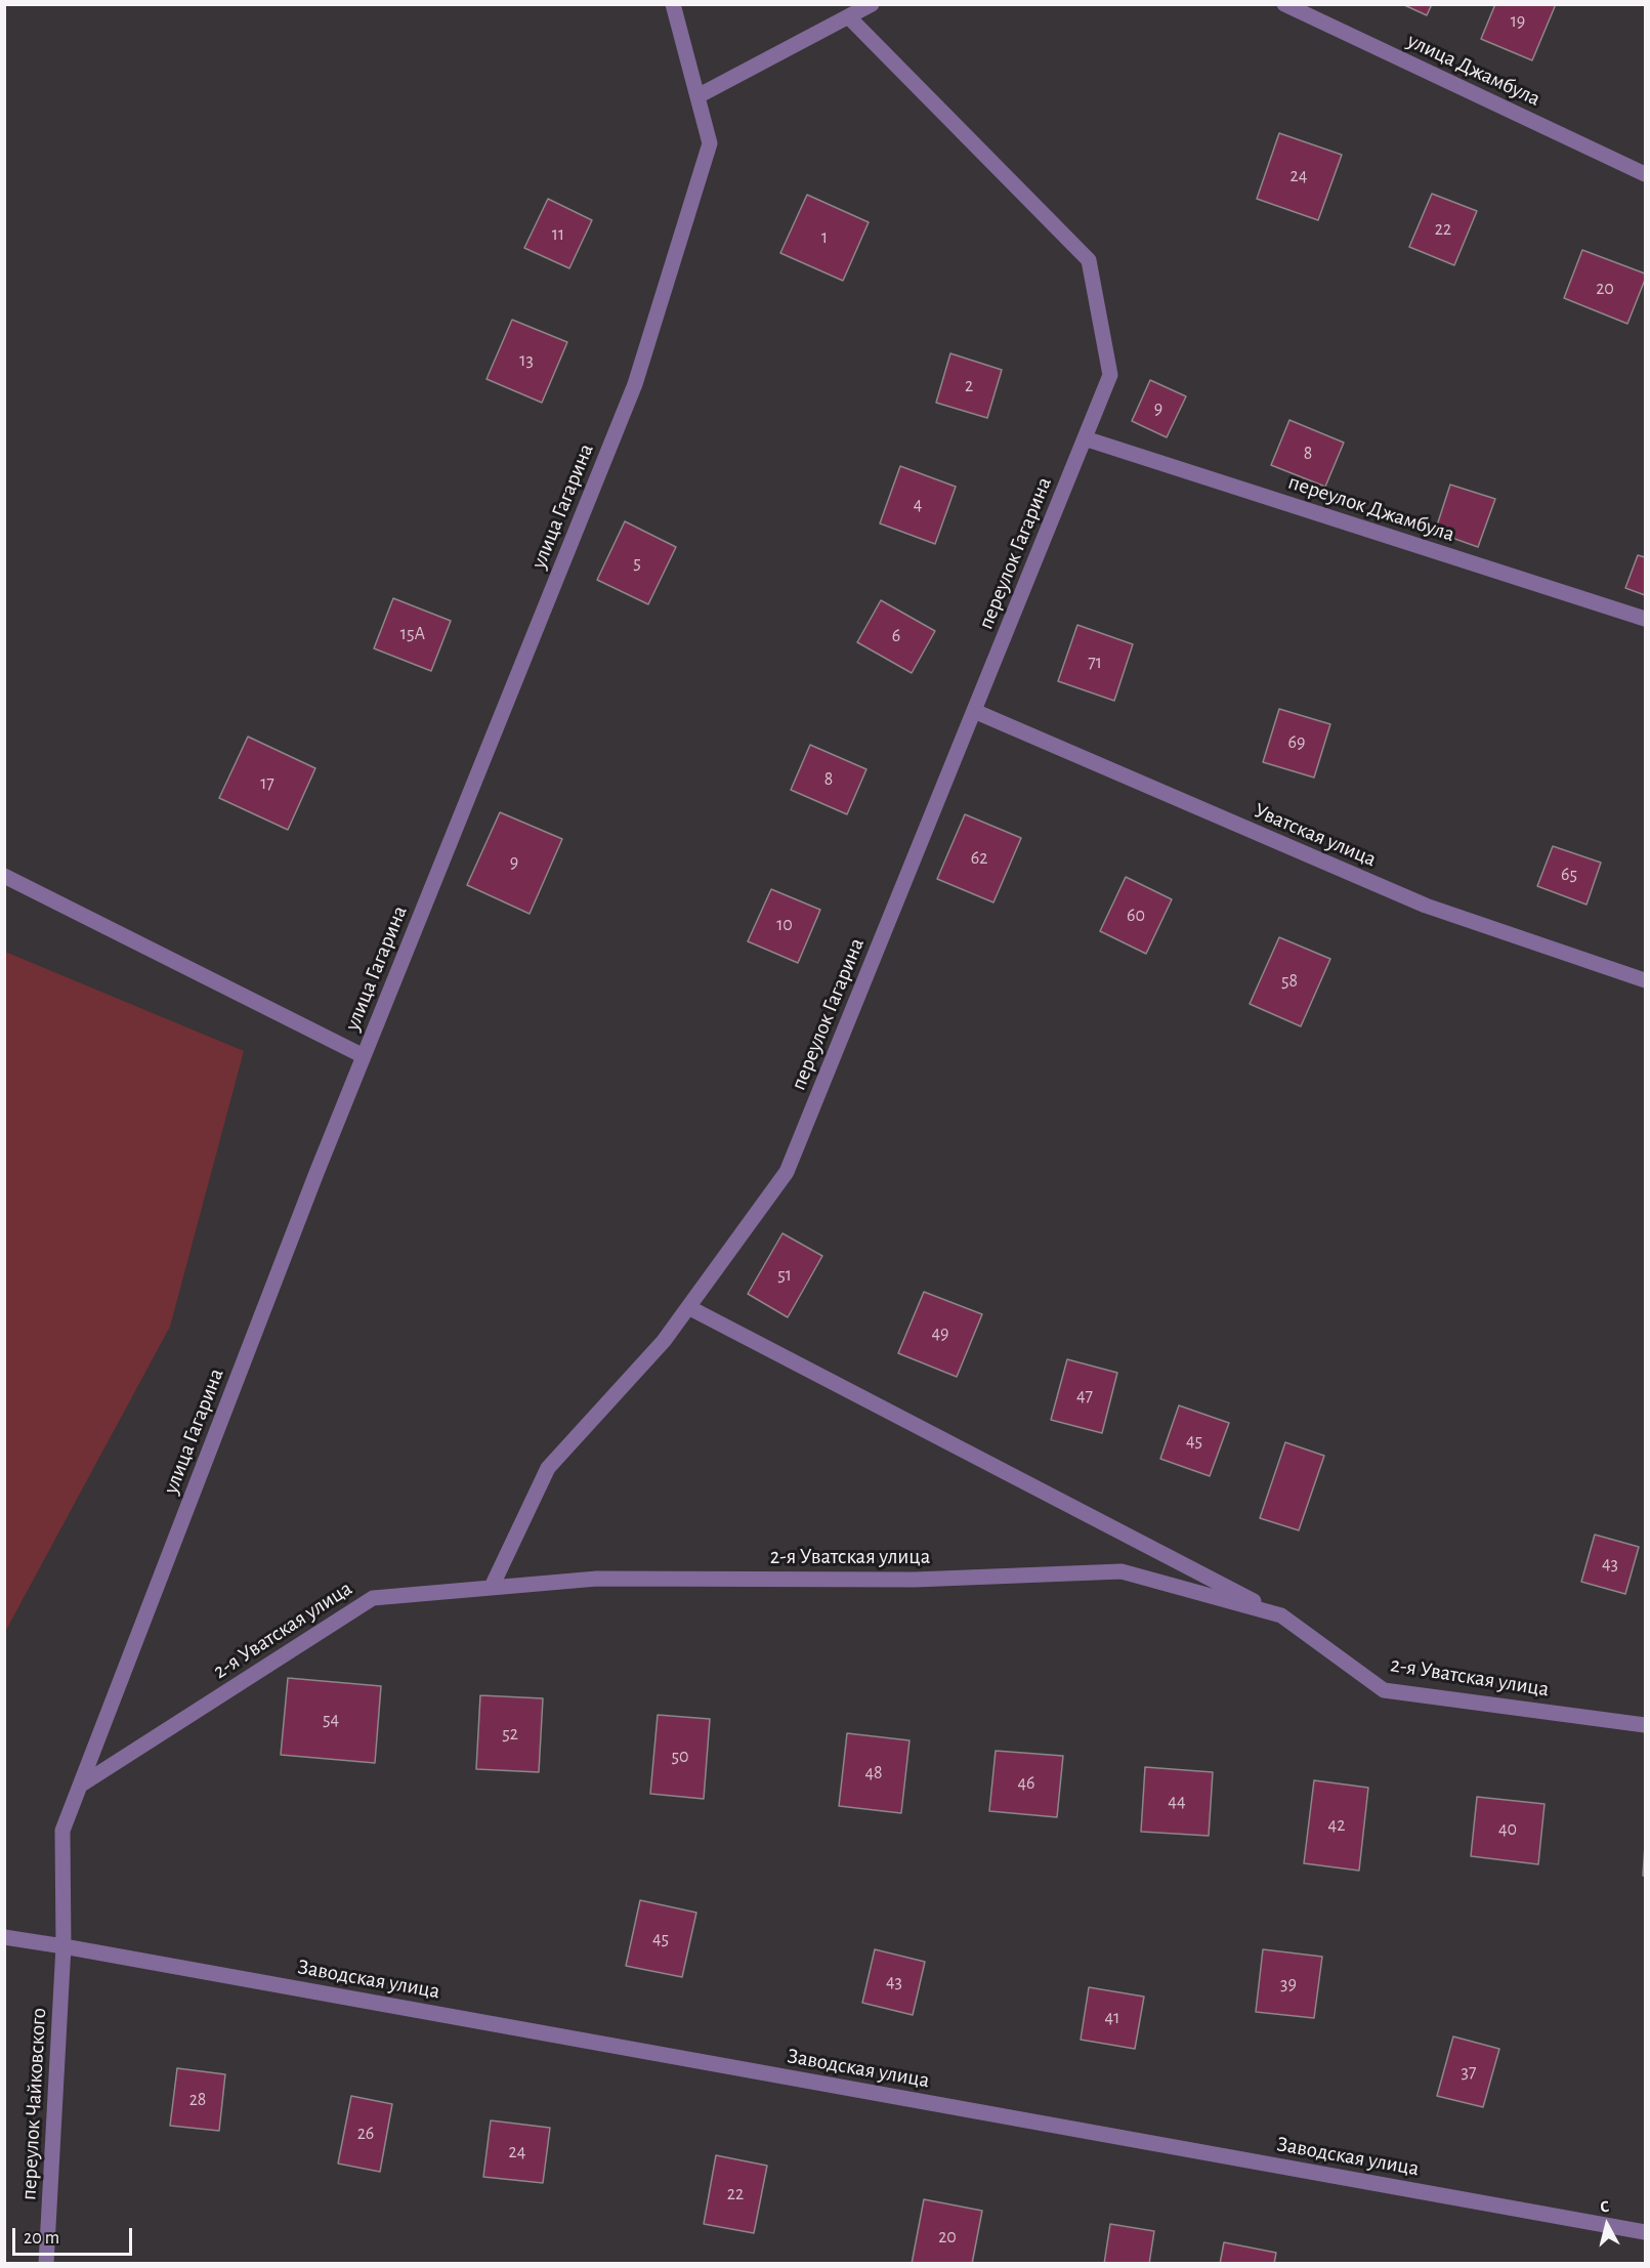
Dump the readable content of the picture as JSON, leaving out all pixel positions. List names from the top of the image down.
{
  "streets": {
    "street": [
      "улица Джамбула",
      "улица Гагарина",
      "переулок Джамбула",
      "переулок Гагарина",
      "Уватская улица",
      "2-я Уватская улица",
      "Заводская улица",
      "переулок Чайковского"
    ]
  },
  "crossings": [
    ["улица Гагарина", "2-я Уватская улица"],
    ["улица Гагарина", "Заводская улица"],
    ["улица Гагарина", "переулок Чайковского"],
    ["переулок Джамбула", "переулок Гагарина"],
    ["переулок Гагарина", "Уватская улица"],
    ["переулок Гагарина", "2-я Уватская улица"],
    ["Заводская улица", "переулок Чайковского"]
  ],
  "house_numbers": [
    "19",
    "24",
    "22",
    "11",
    "1",
    "20",
    "13",
    "2",
    "9",
    "8",
    "4",
    "5",
    "15А",
    "6",
    "71",
    "69",
    "8",
    "17",
    "62",
    "9",
    "65",
    "60",
    "10",
    "58",
    "51",
    "49",
    "47",
    "45",
    "43",
    "54",
    "52",
    "50",
    "48",
    "46",
    "44",
    "42",
    "40",
    "45",
    "43",
    "39",
    "41",
    "37",
    "28",
    "26",
    "24",
    "22",
    "20"
  ],
  "scale_bar": "20 m",
  "north": "top"
}
